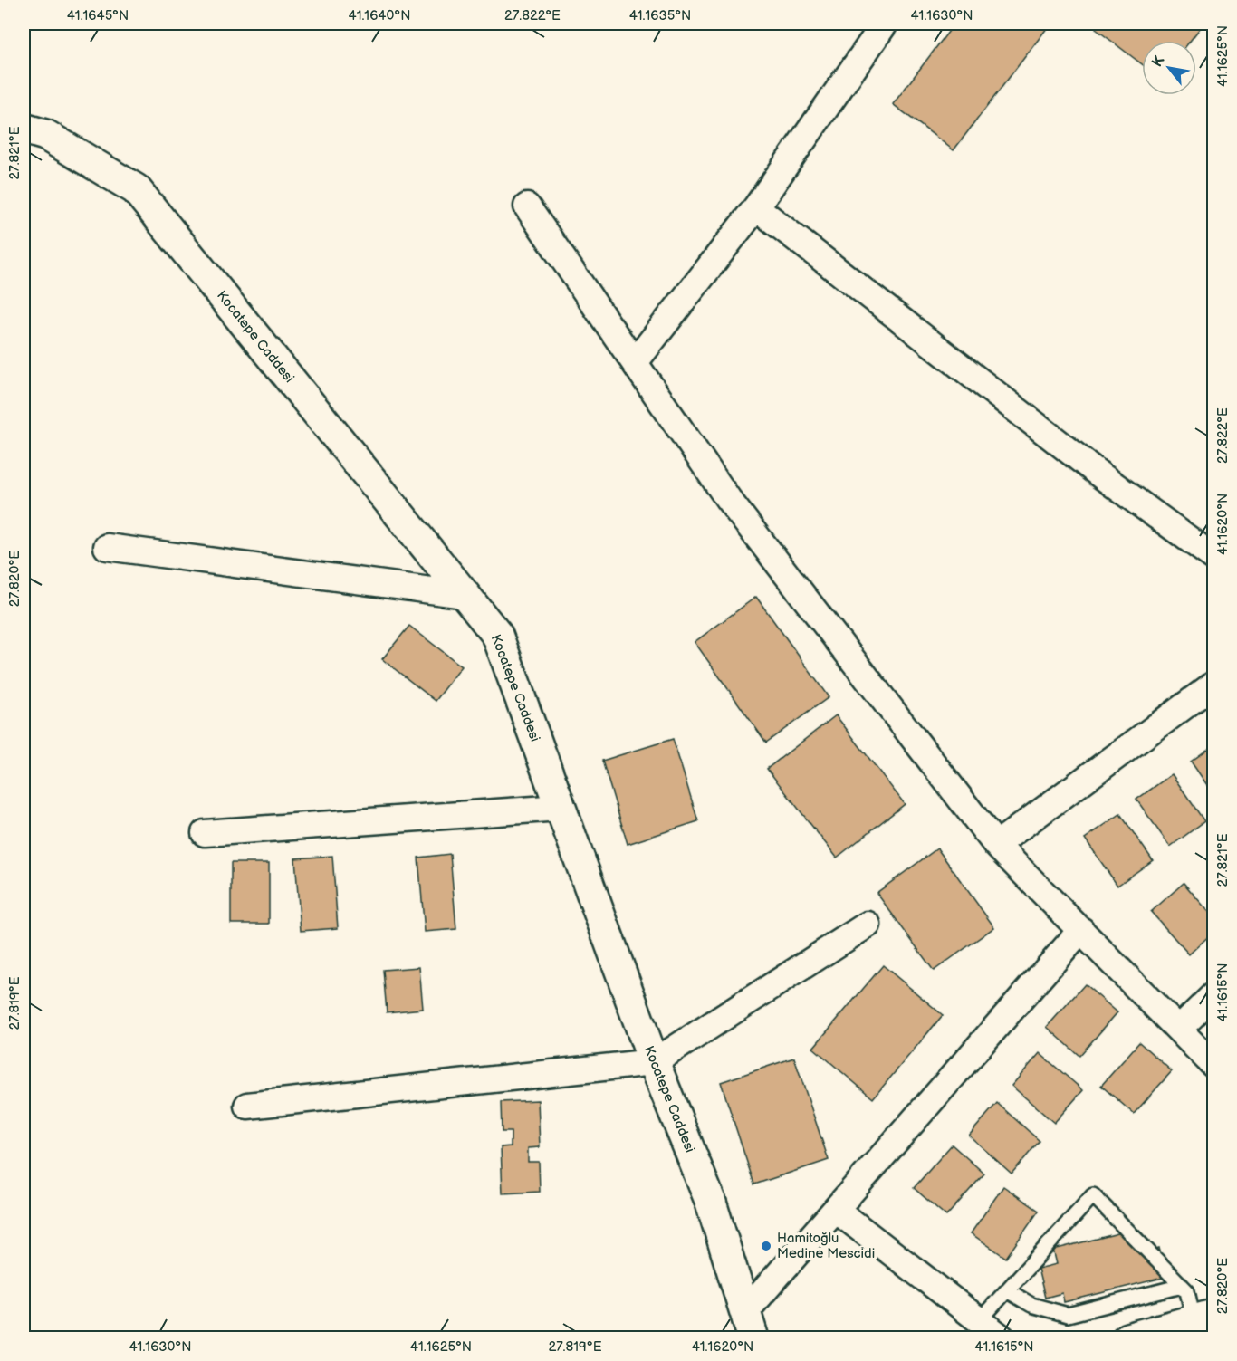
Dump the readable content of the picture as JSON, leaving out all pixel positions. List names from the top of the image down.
{
  "streets": {
    "street": ["Kocatepe Caddesi"]
  },
  "places": ["Hamitoğlu Medine Mescidi"],
  "north": "top left",
  "coordinates": [
    "41.1645°N",
    "41.1640°N",
    "27.822°E",
    "41.1635°N",
    "41.1630°N",
    "41.1625°N",
    "27.821°E",
    "41.1620°N",
    "27.820°E",
    "41.1615°N",
    "27.819°E"
  ]
}
